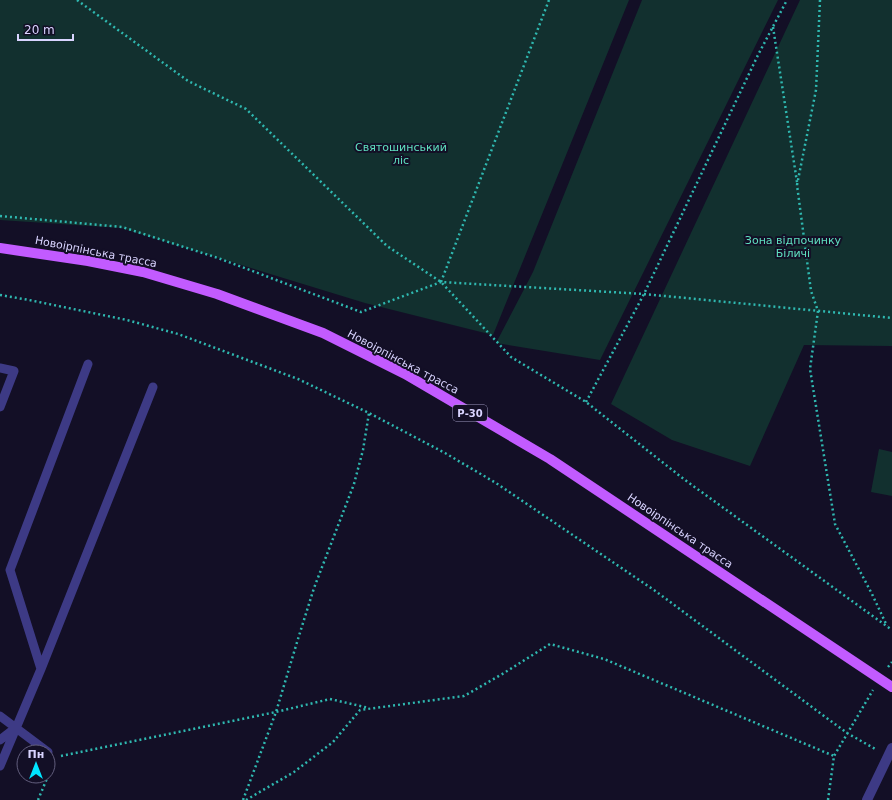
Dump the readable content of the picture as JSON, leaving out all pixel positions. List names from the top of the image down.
{
  "streets": {
    "main road": ["Новоірпінська трасса", "Р-30"]
  },
  "parks": ["Святошинський ліс", "Зона відпочинку Біличі"],
  "scale_bar": "20 m",
  "north": "top"
}
